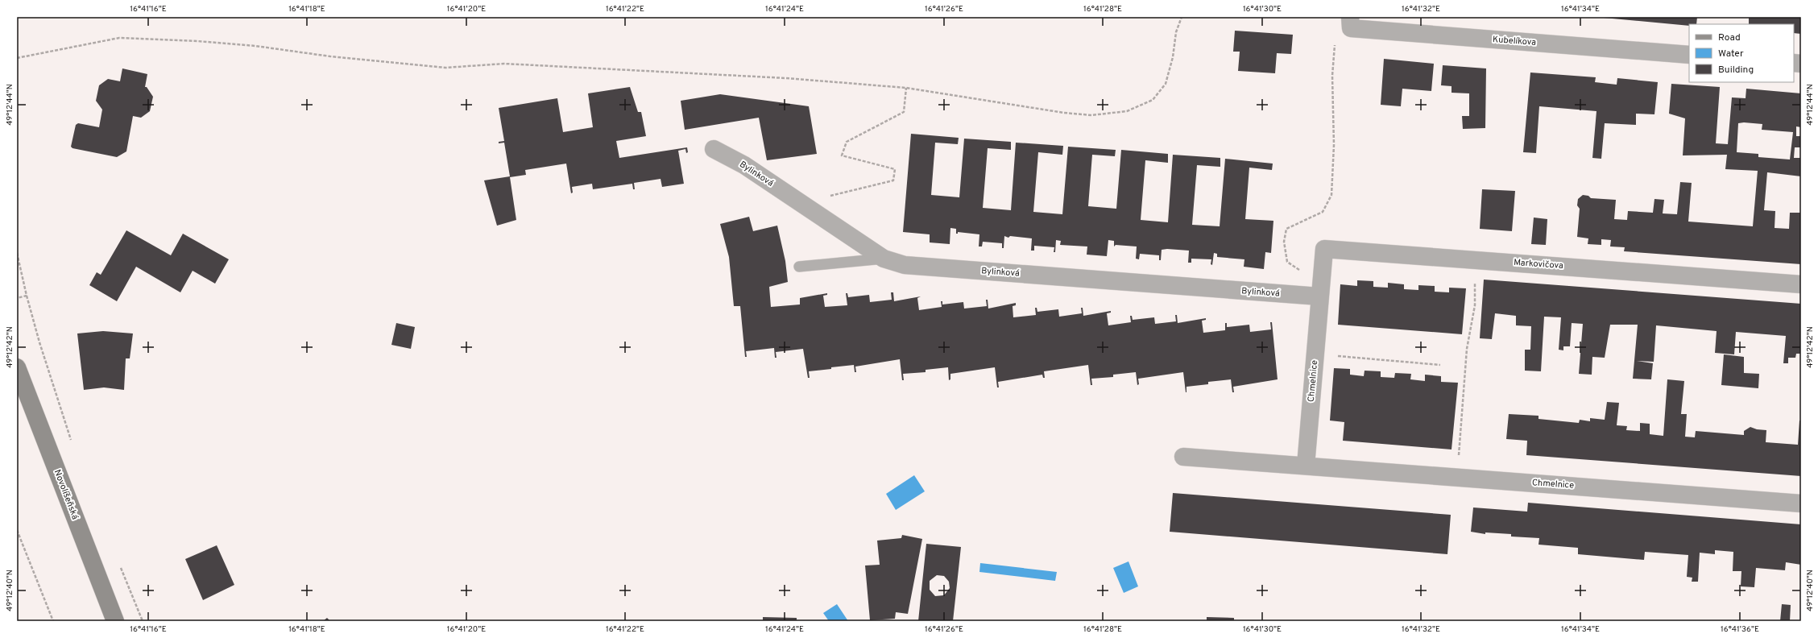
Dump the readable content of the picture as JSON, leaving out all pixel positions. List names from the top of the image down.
{
  "streets": {
    "street": [
      "Kubelíkova",
      "Bylinková",
      "Markovičova",
      "Chmelnice",
      "Novolíšeňská"
    ]
  },
  "crossings": [
    ["Bylinková", "Markovičova"],
    ["Bylinková", "Chmelnice"],
    ["Markovičova", "Chmelnice"]
  ],
  "legend": ["Road", "Water", "Building"],
  "coordinates": [
    "16°41'16\"E",
    "16°41'18\"E",
    "16°41'20\"E",
    "16°41'22\"E",
    "16°41'24\"E",
    "16°41'26\"E",
    "16°41'28\"E",
    "16°41'30\"E",
    "16°41'32\"E",
    "16°41'34\"E",
    "49°12'44\"N",
    "49°12'42\"N",
    "49°12'40\"N",
    "16°41'36\"E"
  ]
}
